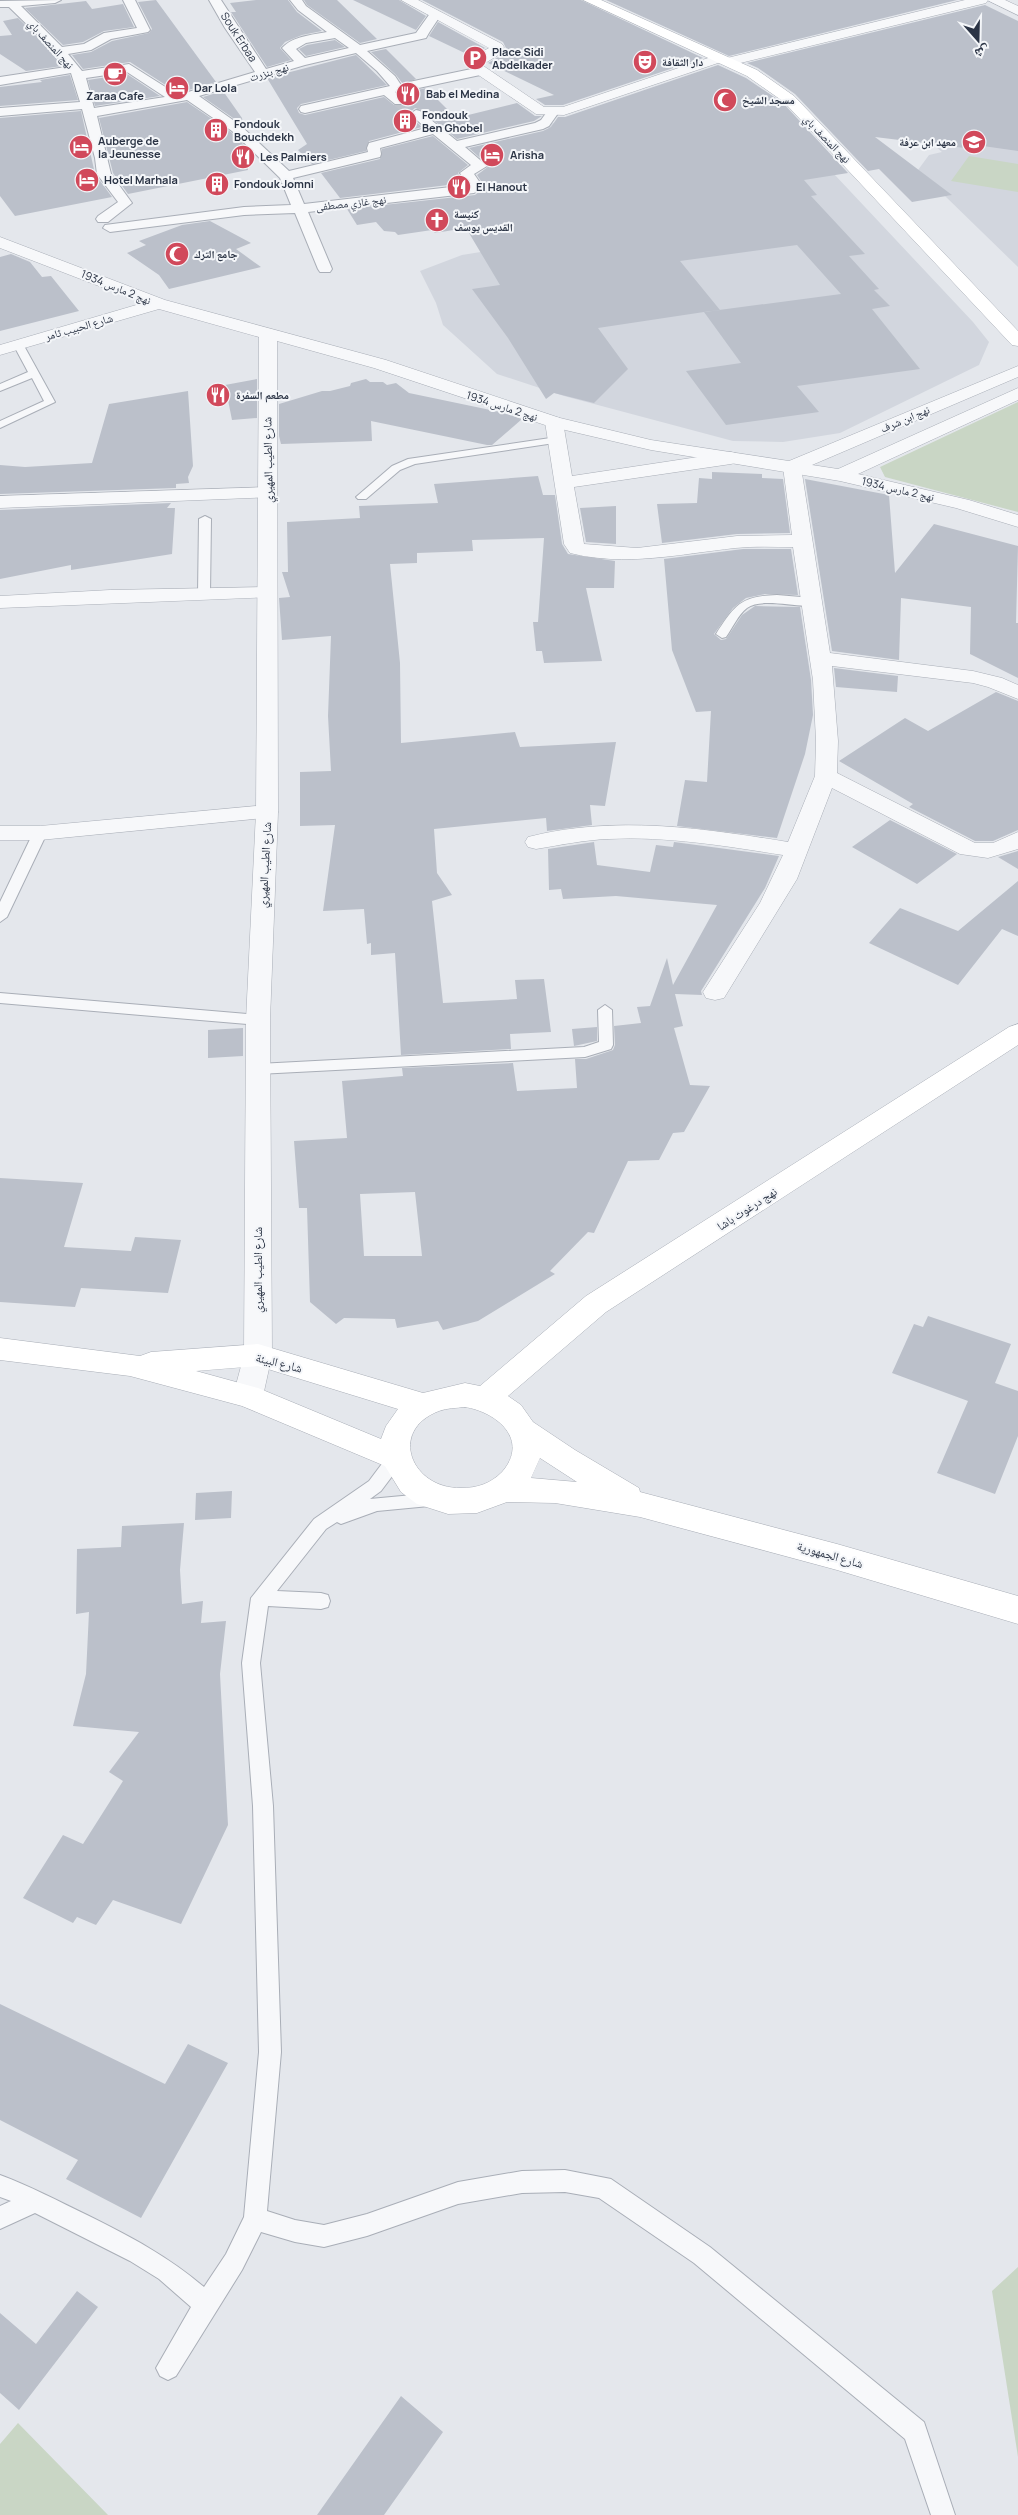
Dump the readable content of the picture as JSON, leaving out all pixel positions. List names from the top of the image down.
{
  "streets": {
    "main road": [
      "نهج المنصف باي",
      "نهج درغوث باشا",
      "شارع البيئة",
      "شارع الجمهورية"
    ],
    "street": [
      "Souk Erbaa",
      "نهج بنزرت",
      "نهج غازي مصطفى",
      "نهج 2 مارس 1934",
      "شارع الحبيب ثامر",
      "نهج ابن شرف",
      "شارع الطيب المهيري"
    ]
  },
  "crossings": [
    ["Souk Erbaa", "نهج بنزرت"],
    ["نهج المنصف باي", "نهج بنزرت"],
    ["نهج المنصف باي", "نهج غازي مصطفى"],
    ["نهج 2 مارس 1934", "شارع الحبيب ثامر"],
    ["نهج 2 مارس 1934", "نهج ابن شرف"],
    ["نهج 2 مارس 1934", "شارع الطيب المهيري"],
    ["شارع الطيب المهيري", "شارع البيئة"],
    ["نهج درغوث باشا", "شارع البيئة"],
    ["نهج درغوث باشا", "شارع الجمهورية"],
    ["شارع البيئة", "شارع الجمهورية"]
  ],
  "places": {
    "parking": ["Place Sidi Abdelkader"],
    "theatre": ["دار الثقافة"],
    "cafe": ["Zaraa Cafe"],
    "hotel": [
      "Dar Lola",
      "Auberge de la Jeunesse",
      "Arisha",
      "Hotel Marhala"
    ],
    "restaurant": [
      "Bab el Medina",
      "Les Palmiers",
      "El Hanout",
      "مطعم السفرة"
    ],
    "mosque": ["مسجد الشيخ", "جامع الترك"],
    "building": ["Fondouk Ben Ghobel", "Fondouk Bouchdekh", "Fondouk Jomni"],
    "school or university": ["معهد ابن عرفة"],
    "church": ["كنيسة القديس يوسف"]
  },
  "north": "bottom"
}
